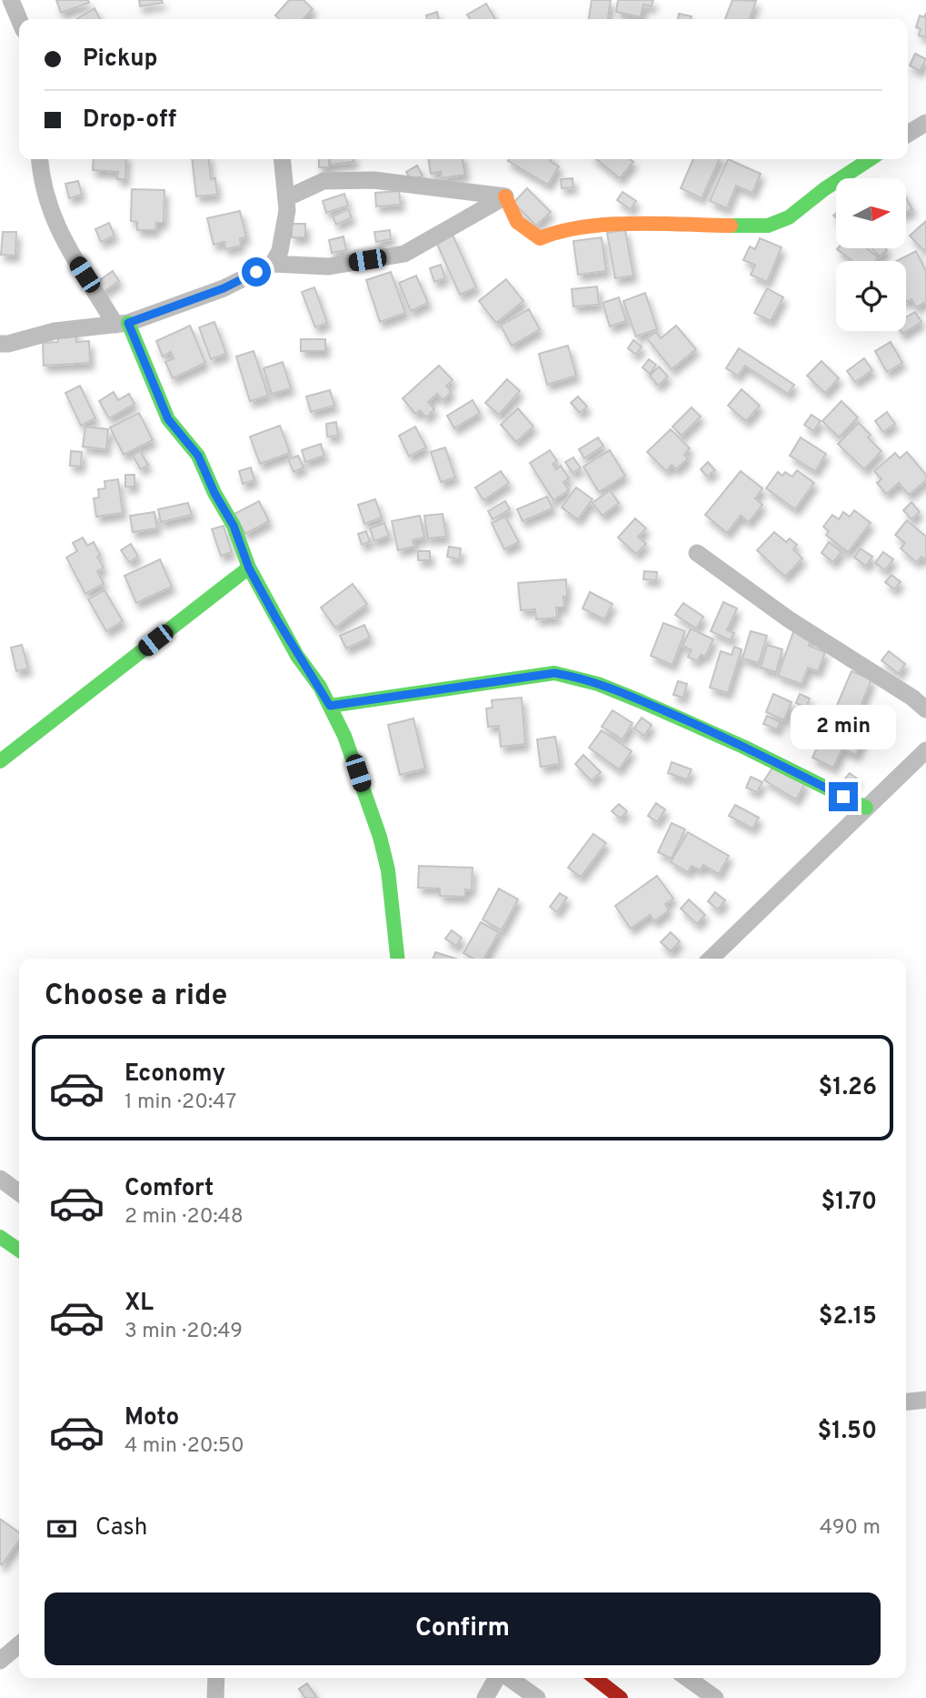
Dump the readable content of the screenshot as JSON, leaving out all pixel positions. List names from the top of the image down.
{
  "north": "right",
  "page": {
    "banner": ["Pickup", "Drop-off"],
    "bubble": "2 min",
    "heading": "Choose a ride",
    "list": [
      {
        "name": "Economy",
        "note": "1 min · 20:47",
        "value": "$1.26"
      },
      {
        "name": "Comfort",
        "note": "2 min · 20:48",
        "value": "$1.70"
      },
      {
        "name": "XL",
        "note": "3 min · 20:49",
        "value": "$2.15"
      },
      {
        "name": "Moto",
        "note": "4 min · 20:50",
        "value": "$1.50"
      }
    ],
    "pay": ["Cash", "490 m"],
    "buttons": "Confirm"
  }
}
